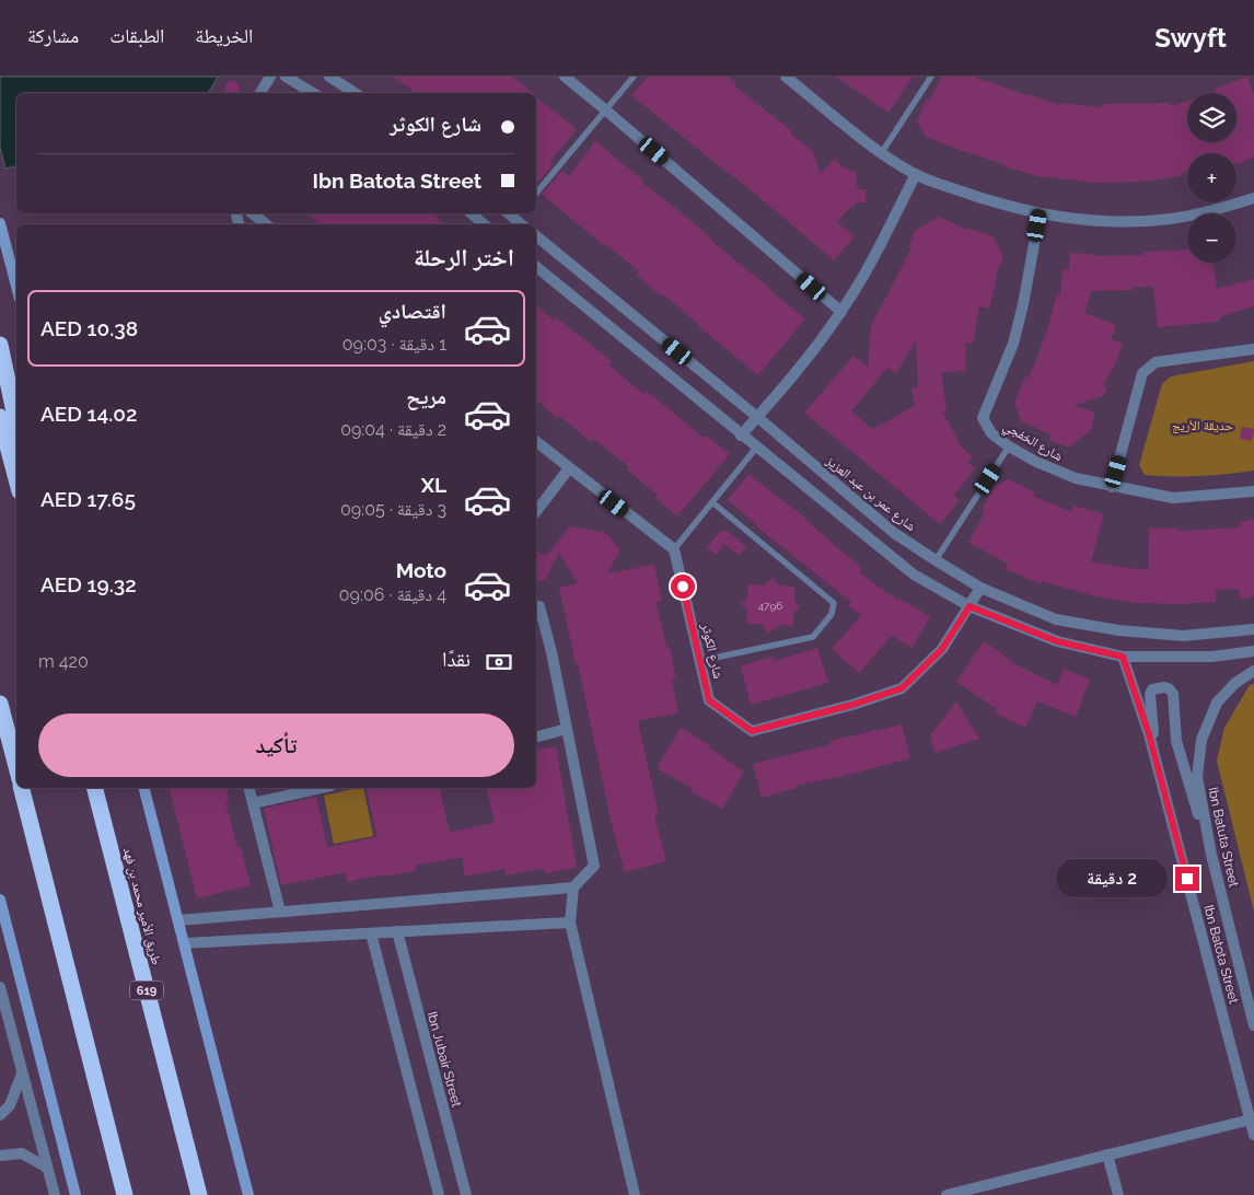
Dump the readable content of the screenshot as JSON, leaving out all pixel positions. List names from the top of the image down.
{
  "streets": {
    "highway": ["طريق الأمير محمد بن فهد", "619"],
    "street": [
      "شارع الخفجي",
      "شارع عمر بن عبد العزيز",
      "شارع الكوثر",
      "Ibn Batuta Street",
      "Ibn Batota Street",
      "Ibn Jubair Street"
    ]
  },
  "crossings": [
    ["شارع عمر بن عبد العزيز", "شارع الكوثر"]
  ],
  "parks": ["حديقة الأريج"],
  "house_numbers": ["4796"],
  "page": {
    "header": "Swyft",
    "nav": ["الخريطة", "الطبقات", "مشاركة"],
    "map_buttons": ["+", "−"],
    "banner": ["شارع الكوثر", "Ibn Batota Street"],
    "heading": "اختر الرحلة",
    "list": [
      {
        "name": "اقتصادي",
        "note": "1 دقيقة · 09:03",
        "value": "AED 10.38"
      },
      {
        "name": "مريح",
        "note": "2 دقيقة · 09:04",
        "value": "AED 14.02"
      },
      {
        "name": "XL",
        "note": "3 دقيقة · 09:05",
        "value": "AED 17.65"
      },
      {
        "name": "Moto",
        "note": "4 دقيقة · 09:06",
        "value": "AED 19.32"
      }
    ],
    "pay": ["نقدًا", "420 m"],
    "buttons": "تأكيد",
    "bubble": "2 دقيقة"
  }
}
